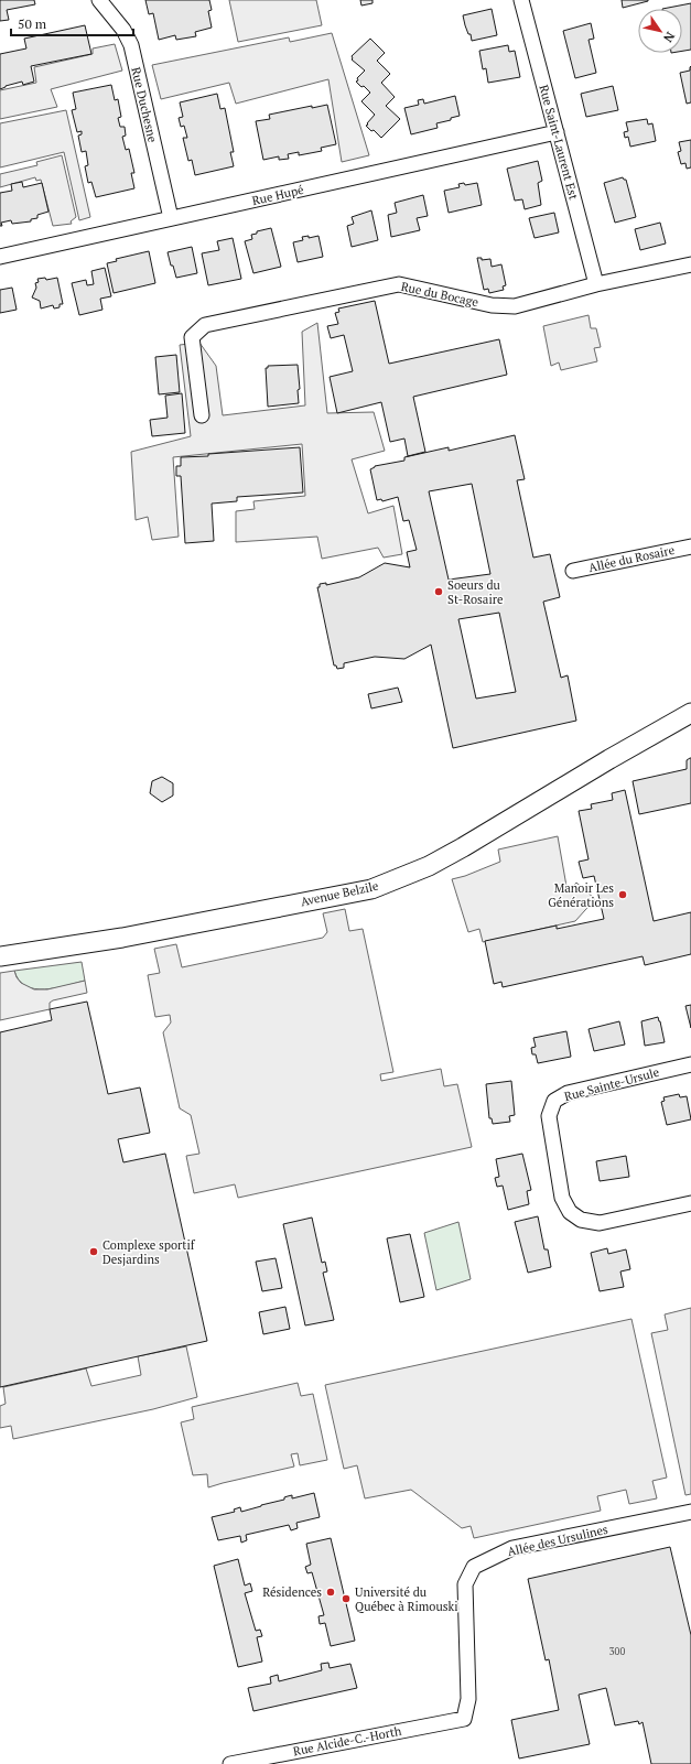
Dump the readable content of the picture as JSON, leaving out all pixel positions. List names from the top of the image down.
{
  "streets": {
    "street": [
      "Rue Duchesne",
      "Rue Saint-Laurent Est",
      "Rue Hupé",
      "Rue du Bocage",
      "Allée du Rosaire",
      "Avenue Belzile",
      "Rue Sainte-Ursule",
      "Allée des Ursulines",
      "Rue Alcide-C.-Horth"
    ]
  },
  "crossings": [
    ["Rue Duchesne", "Rue Hupé"],
    ["Rue Saint-Laurent Est", "Rue Hupé"],
    ["Rue Saint-Laurent Est", "Rue du Bocage"],
    ["Allée des Ursulines", "Rue Alcide-C.-Horth"]
  ],
  "places": [
    "Soeurs du St-Rosaire",
    "Manoir Les Générations",
    "Complexe sportif Desjardins",
    "Résidences",
    "Université du Québec à Rimouski"
  ],
  "house_numbers": ["300"],
  "scale_bar": "50 m",
  "north": "bottom right"
}
